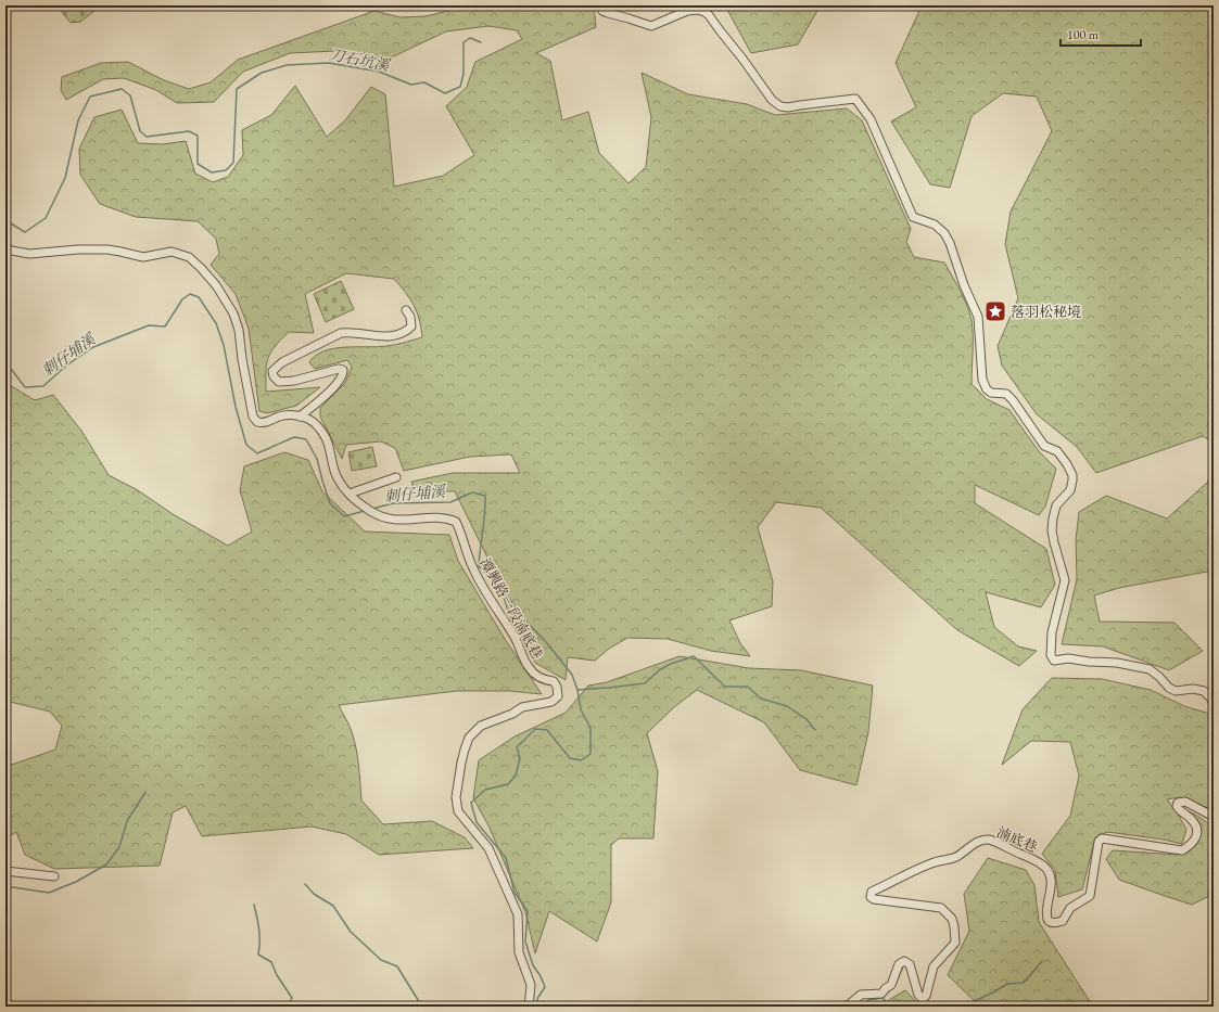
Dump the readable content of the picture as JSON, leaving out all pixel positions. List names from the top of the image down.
{
  "streets": {
    "street": ["潭興路一段湳底巷", "湳底巷"]
  },
  "water": ["刀石坑溪", "刺仔埔溪"],
  "places": {
    "place": ["落羽松秘境"]
  },
  "scale_bar": "100 m"
}
